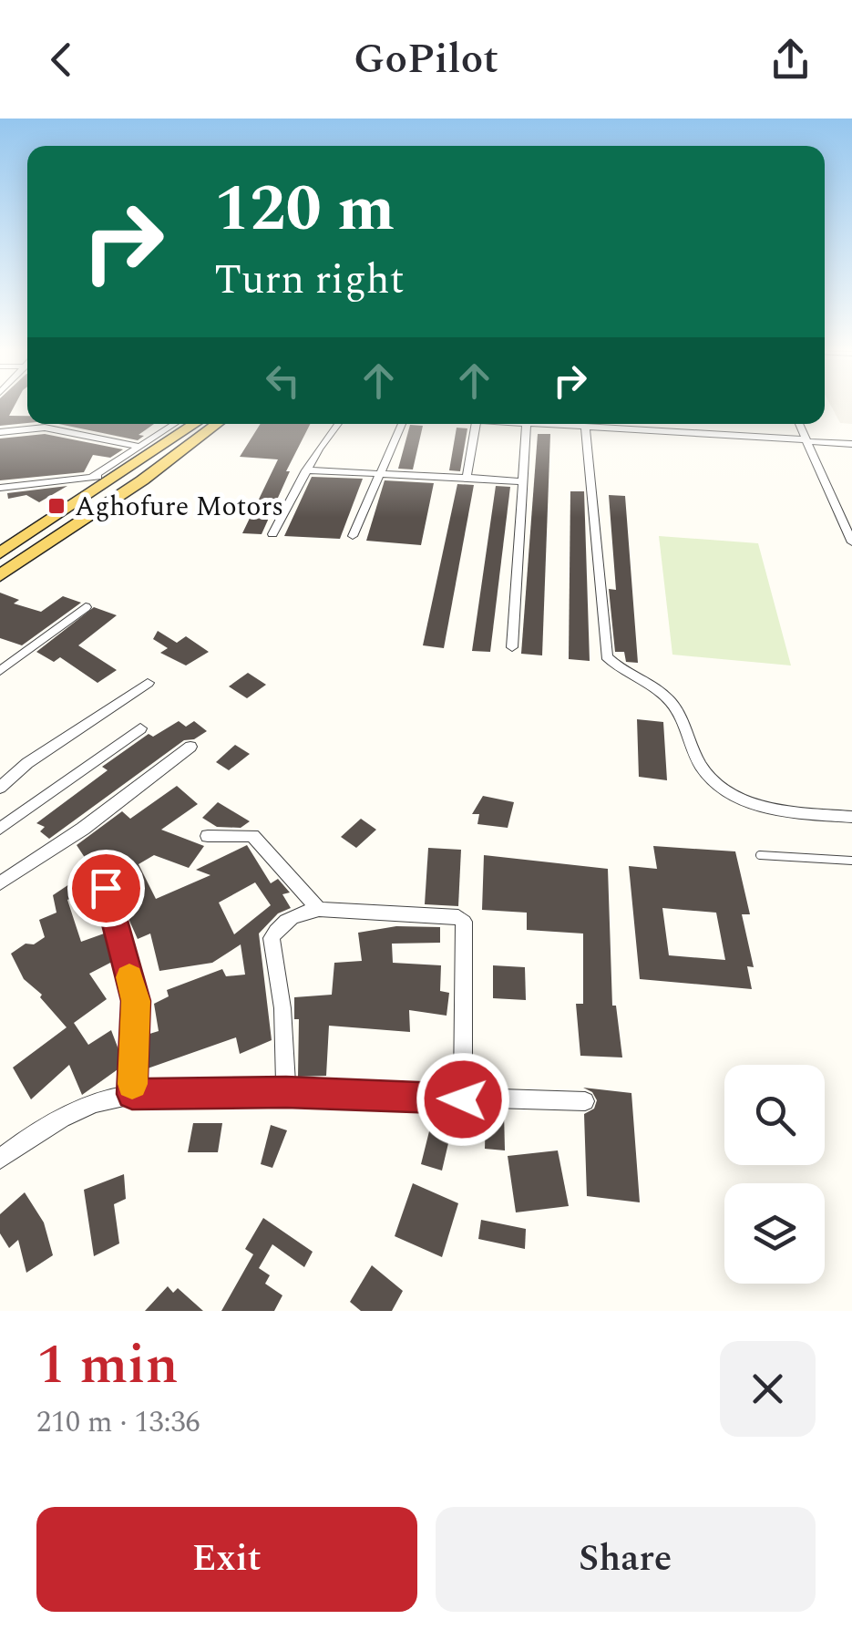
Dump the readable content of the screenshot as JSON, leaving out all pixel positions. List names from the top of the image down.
{
  "places": {
    "transit": ["Aghofure Motors"]
  },
  "page": {
    "header": "GoPilot",
    "turn": ["120 m", "Turn right"],
    "heading": ["1 min", "210 m · 13:36"],
    "buttons": ["Exit", "Share"]
  }
}
